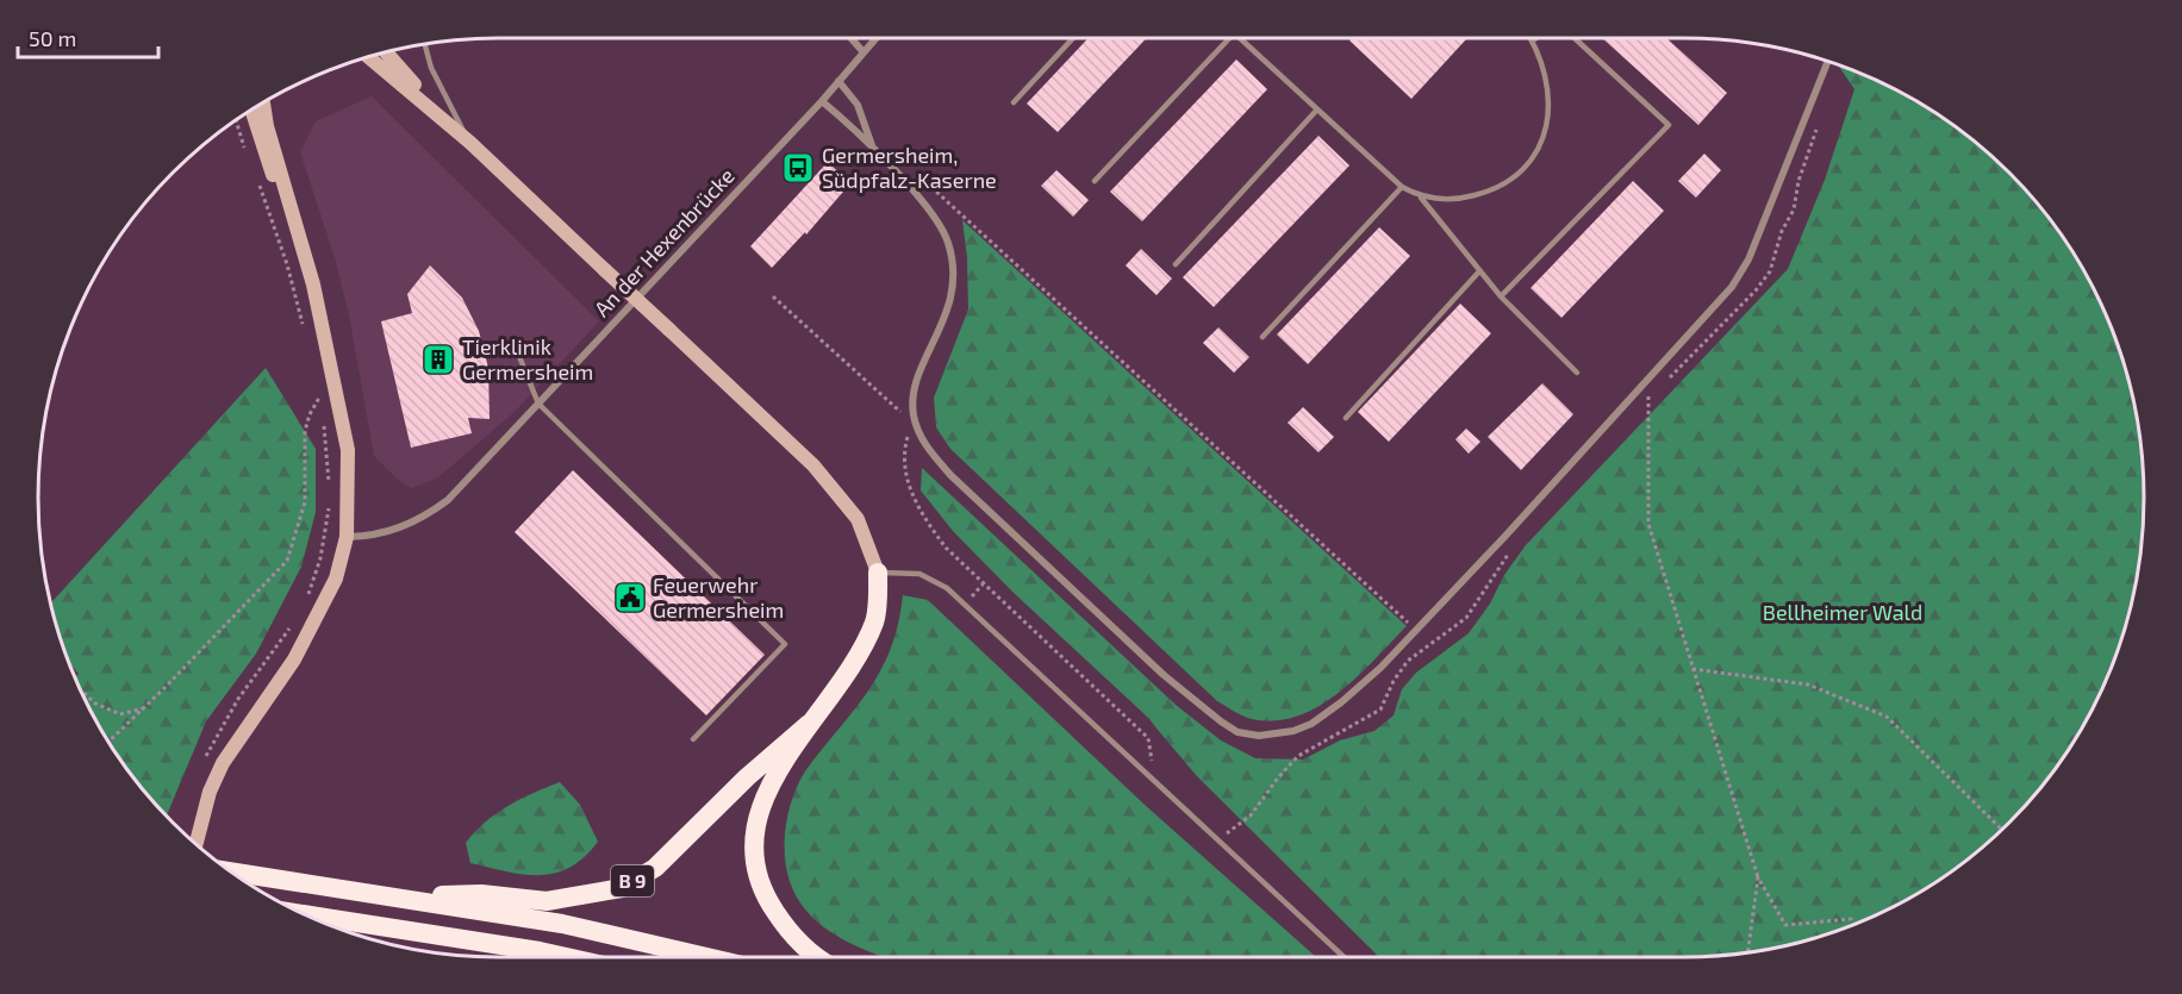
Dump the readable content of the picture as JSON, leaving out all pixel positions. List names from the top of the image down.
{
  "streets": {
    "highway": ["B 9"],
    "street": ["An der Hexenbrücke"]
  },
  "parks": ["Bellheimer Wald"],
  "places": {
    "bus stop": ["Germersheim, Südpfalz-Kaserne"],
    "building": ["Tierklinik Germersheim"],
    "public building": ["Feuerwehr Germersheim"]
  },
  "scale_bar": "50 m"
}
